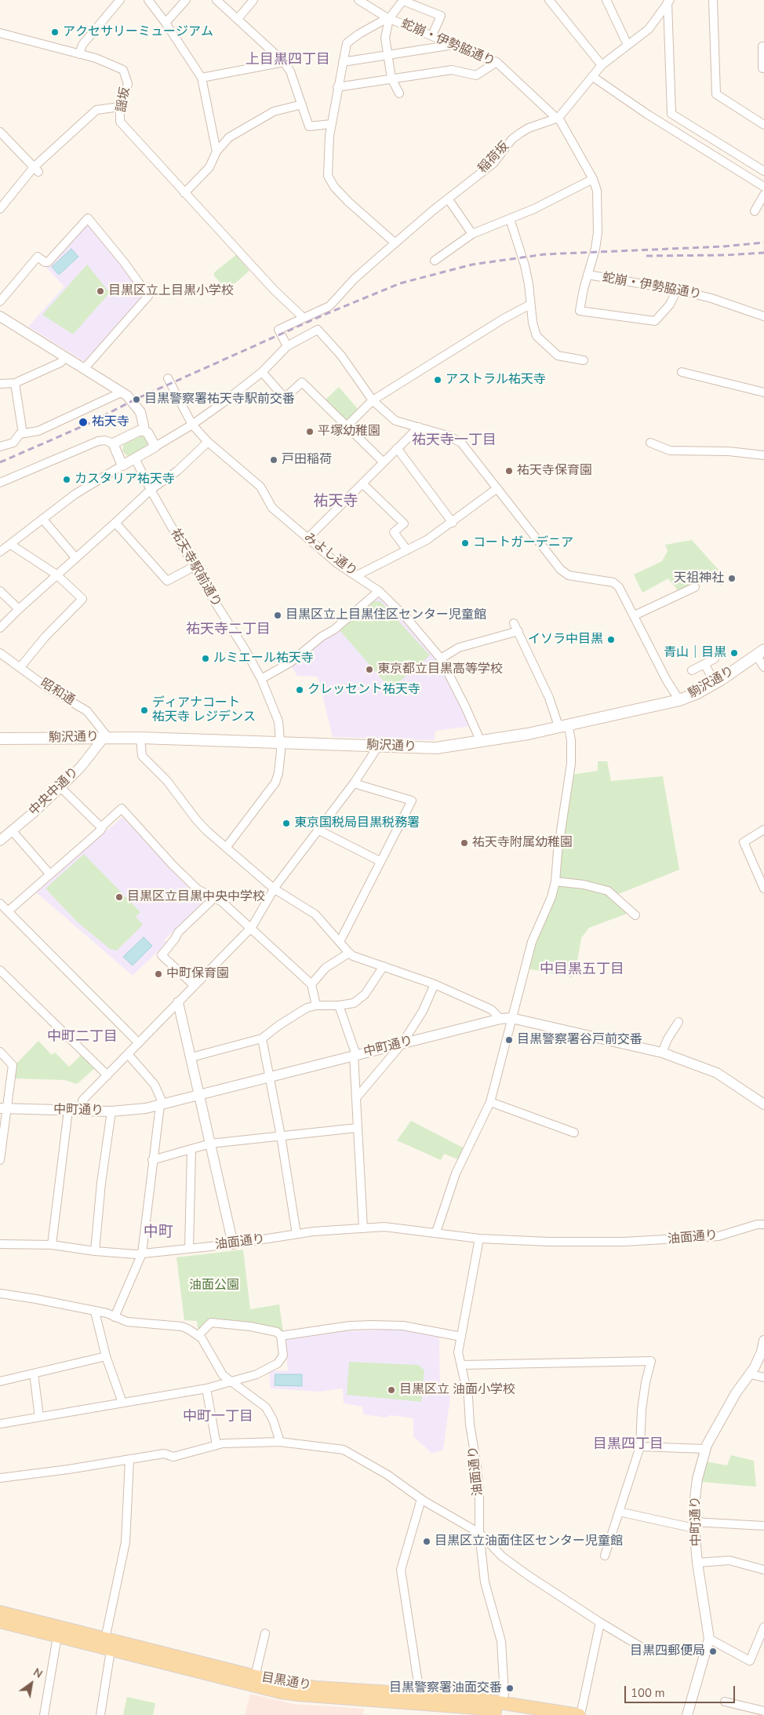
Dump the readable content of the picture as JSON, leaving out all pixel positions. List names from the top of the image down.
{
  "streets": {
    "main road": ["駒沢通り", "目黒通り"],
    "street": [
      "蛇崩・伊勢脇通り",
      "謡坂",
      "稲荷坂",
      "みよし通り",
      "祐天寺駅前通り",
      "昭和通",
      "中央中通り",
      "中町通り",
      "油面通り"
    ]
  },
  "crossings": [
    ["蛇崩・伊勢脇通り", "稲荷坂"],
    ["謡坂", "稲荷坂"],
    ["みよし通り", "駒沢通り"],
    ["祐天寺駅前通り", "駒沢通り"],
    ["駒沢通り", "昭和通"],
    ["駒沢通り", "中央中通り"],
    ["昭和通", "中央中通り"],
    ["油面通り", "目黒通り"]
  ],
  "districts": [
    "上目黒四丁目",
    "祐天寺一丁目",
    "祐天寺",
    "祐天寺二丁目",
    "中目黒五丁目",
    "中町二丁目",
    "中町",
    "中町一丁目",
    "目黒四丁目"
  ],
  "parks": ["油面公園"],
  "places": [
    "アクセサリーミュージアム",
    "目黒区立上目黒小学校",
    "アストラル祐天寺",
    "目黒警察署祐天寺駅前交番",
    "祐天寺",
    "平塚幼稚園",
    "戸田稲荷",
    "祐天寺保育園",
    "カスタリア祐天寺",
    "コートガーデニア",
    "天祖神社",
    "目黒区立上目黒住区センター児童館",
    "イソラ中目黒",
    "青山｜目黒",
    "ルミエール祐天寺",
    "東京都立目黒高等学校",
    "クレッセント祐天寺",
    "ディアナコート 祐天寺 レジデンス",
    "東京国税局目黒税務署",
    "祐天寺附属幼稚園",
    "目黒区立目黒中央中学校",
    "中町保育園",
    "目黒警察署谷戸前交番",
    "目黒区立 油面小学校",
    "目黒区立油面住区センター児童館",
    "目黒四郵便局",
    "目黒警察署油面交番"
  ],
  "scale_bar": "100 m",
  "north": "top right"
}
